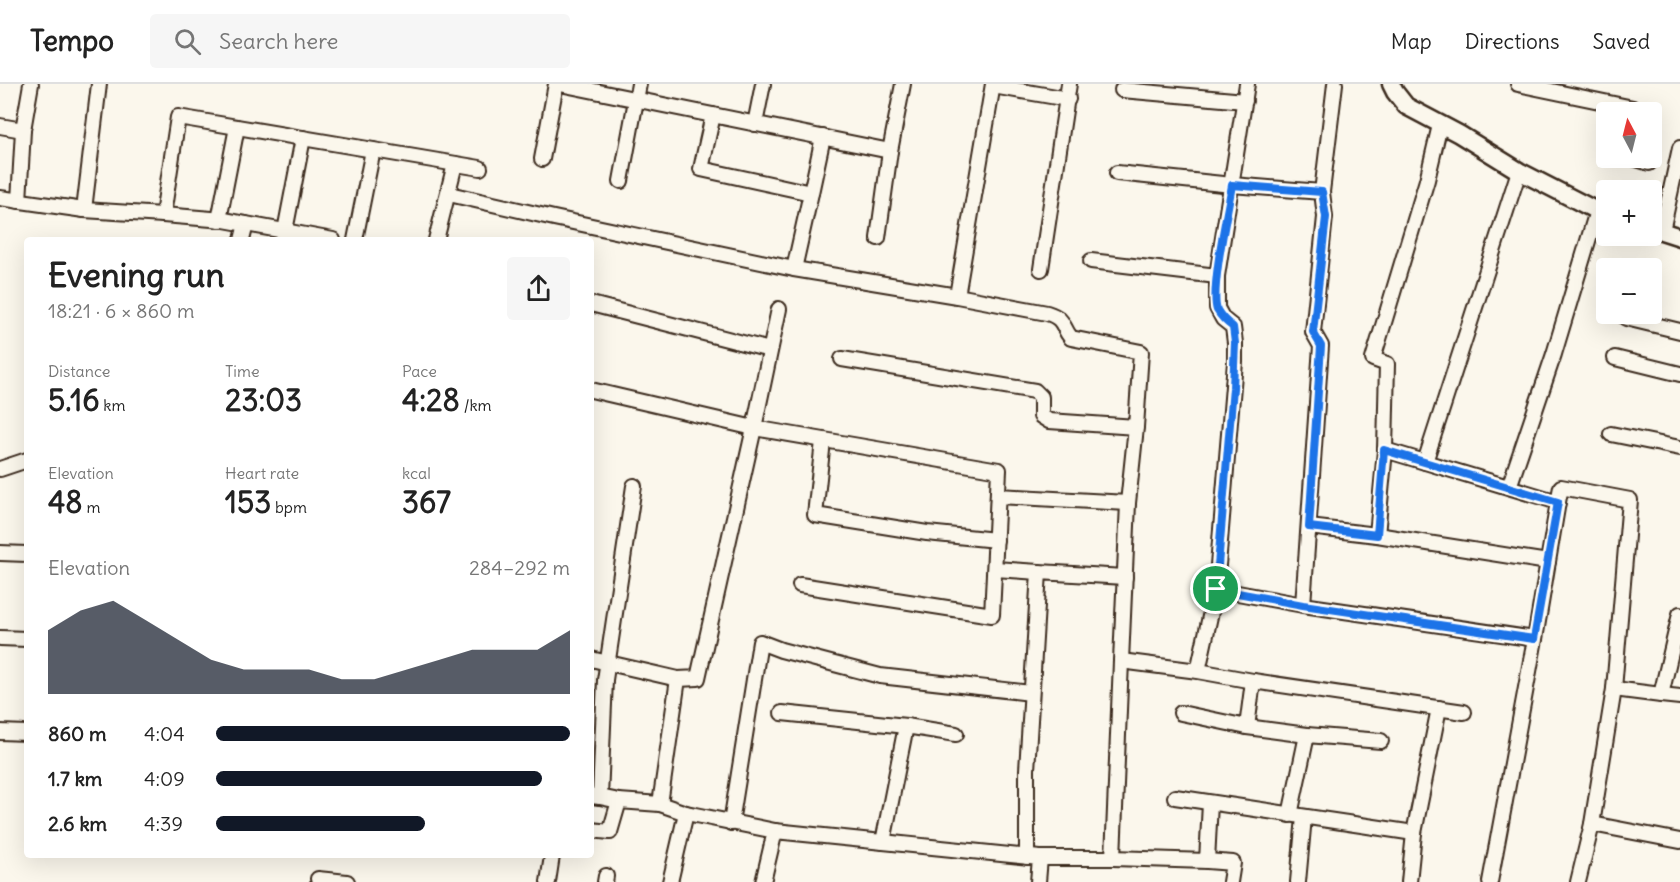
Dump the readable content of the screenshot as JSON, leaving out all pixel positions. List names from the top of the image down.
{
  "north": "top",
  "page": {
    "header": "Tempo",
    "search": "Search here",
    "nav": ["Map", "Directions", "Saved"],
    "map_buttons": ["+", "−"],
    "heading": ["Evening run", "18:21 · 6 × 860 m"],
    "stats": [
      ["Distance", "5.16 km"],
      ["Time", "23:03"],
      ["Pace", "4:28 /km"],
      ["Elevation", "48 m"],
      ["Heart rate", "153 bpm"],
      ["kcal", "367"]
    ],
    "chart": ["Elevation", "284–292 m"],
    "list": [
      {
        "name": "860 m",
        "note": "4:04"
      },
      {
        "name": "1.7 km",
        "note": "4:09"
      },
      {
        "name": "2.6 km",
        "note": "4:39"
      }
    ]
  }
}
